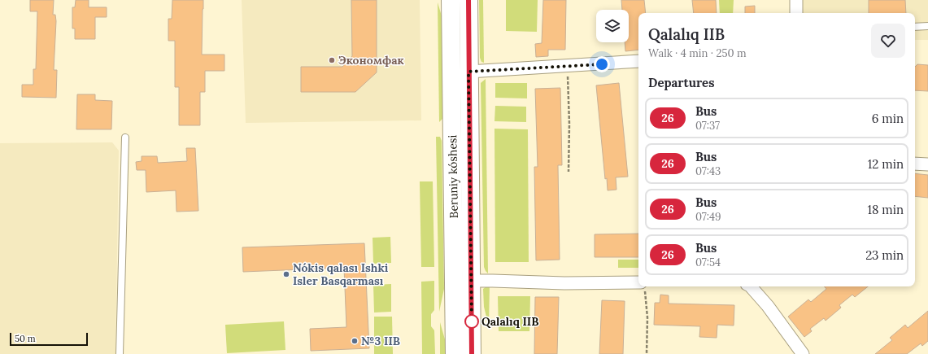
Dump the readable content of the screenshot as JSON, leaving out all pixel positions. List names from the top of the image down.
{
  "streets": {
    "street": ["Beruniy kóshesi"]
  },
  "places": [
    "Экономфак",
    "Nókis qalası Ishki Isler Basqarması",
    "Qalalıq IIB",
    "№3 IIB"
  ],
  "lines": ["bus line 26"],
  "scale_bar": "50 m",
  "page": {
    "heading": [
      ["Qalalıq IIB", "Walk · 4 min · 250 m"],
      "Departures"
    ],
    "list": [
      {
        "mark": "26",
        "name": "Bus",
        "note": "07:37",
        "value": "6 min"
      },
      {
        "mark": "26",
        "name": "Bus",
        "note": "07:43",
        "value": "12 min"
      },
      {
        "mark": "26",
        "name": "Bus",
        "note": "07:49",
        "value": "18 min"
      },
      {
        "mark": "26",
        "name": "Bus",
        "note": "07:54",
        "value": "23 min"
      }
    ],
    "scale": "50 m"
  }
}
